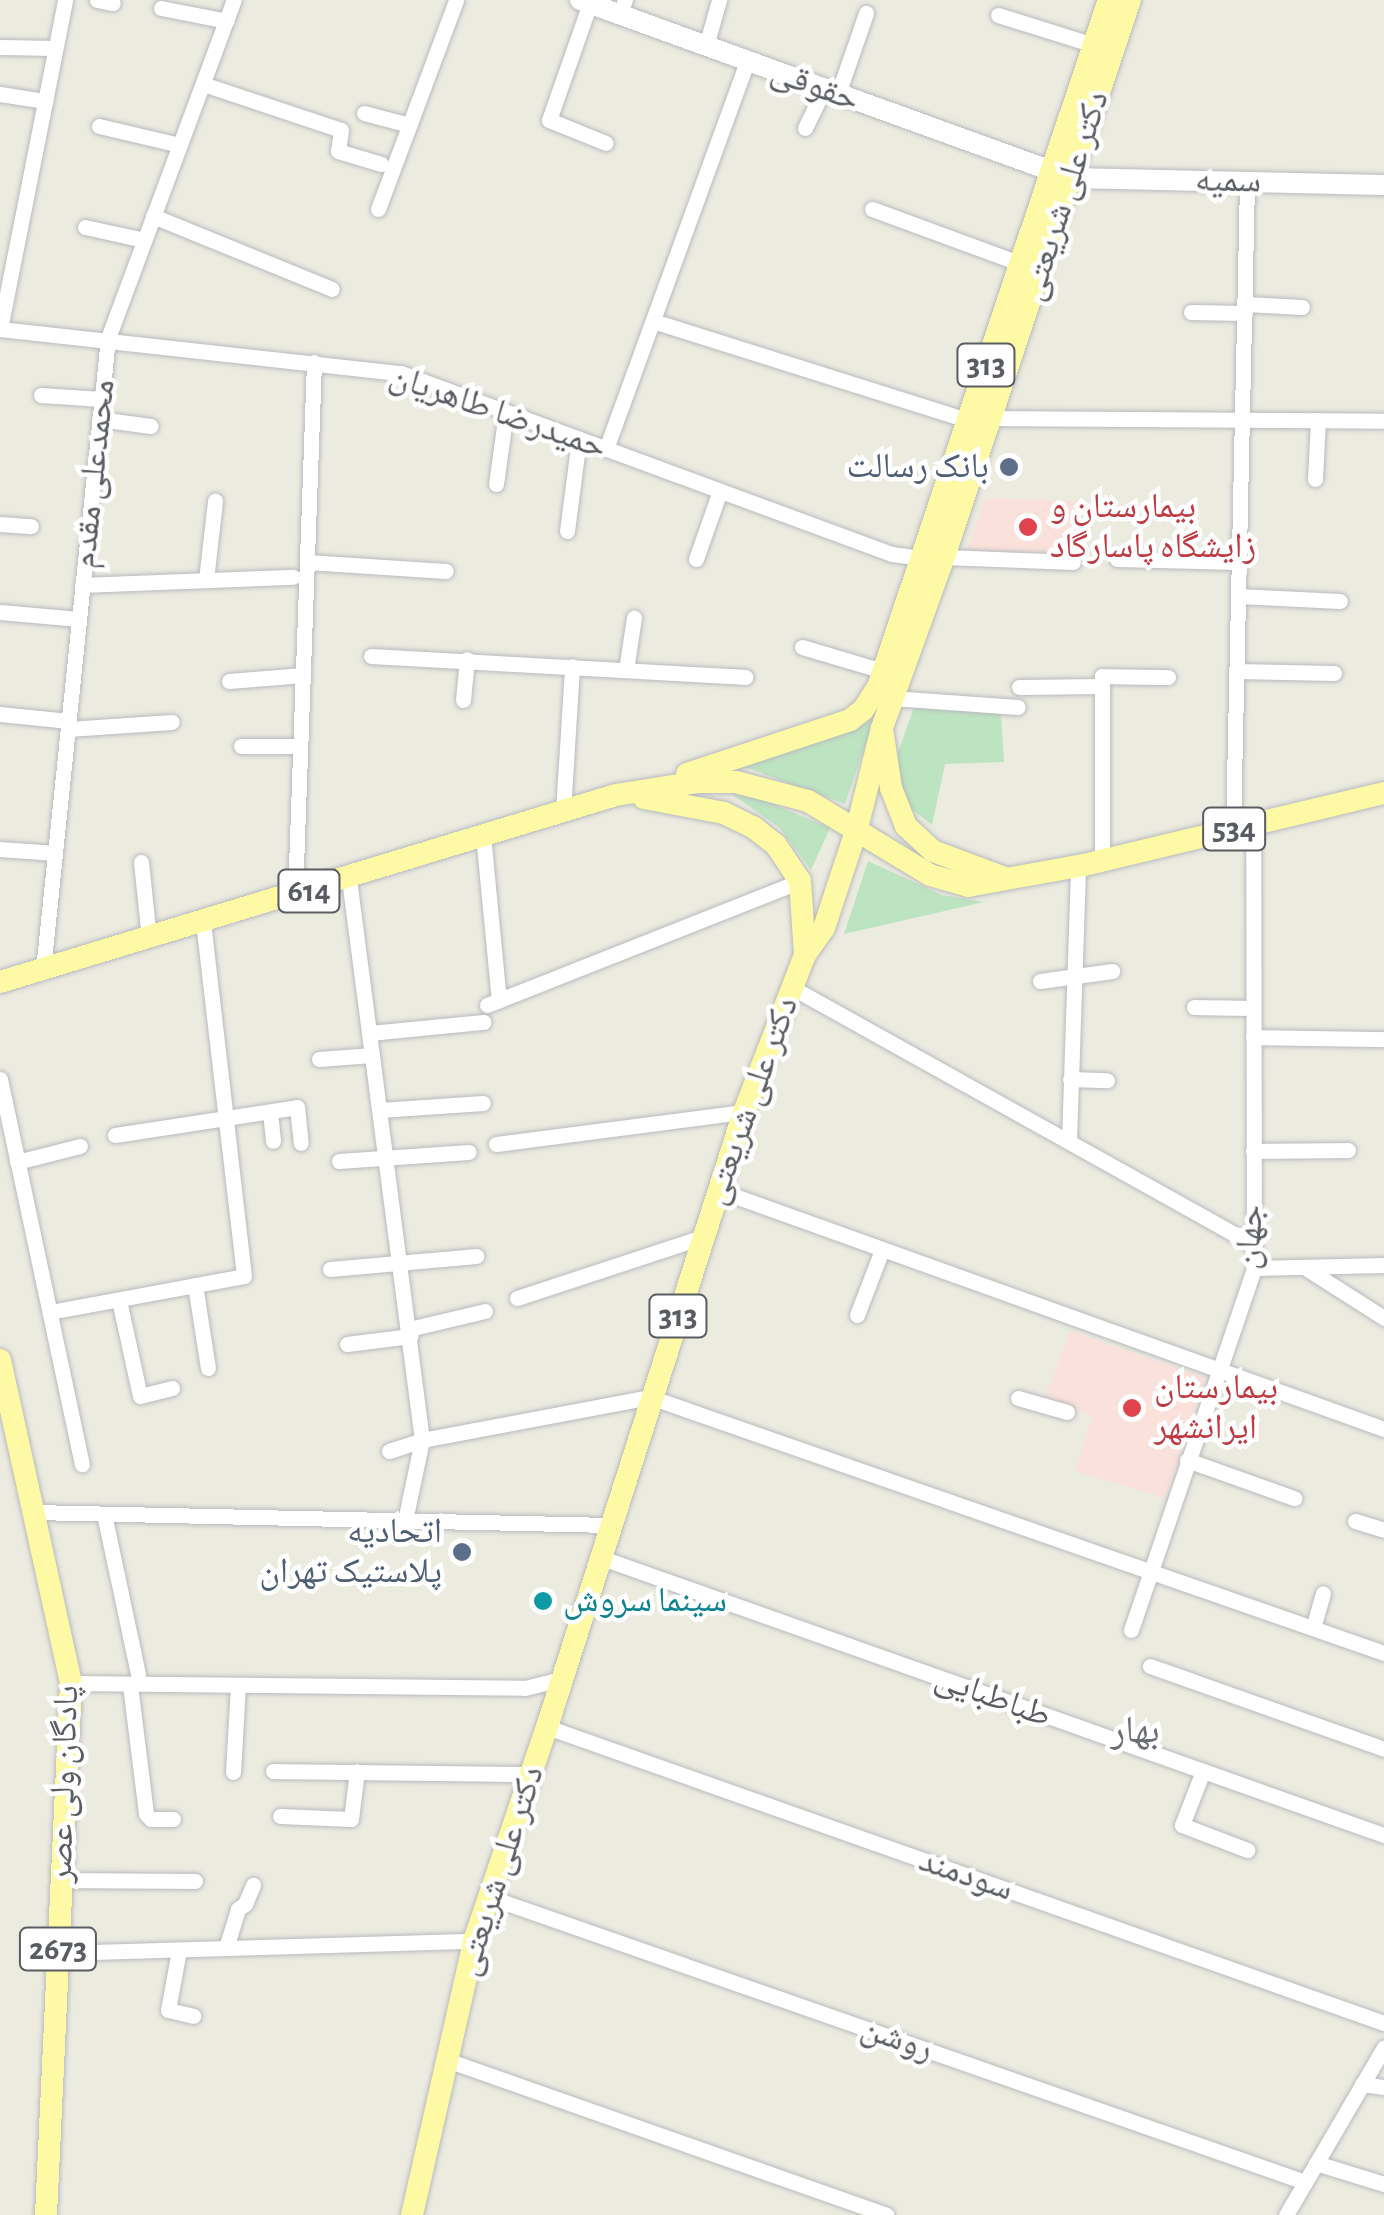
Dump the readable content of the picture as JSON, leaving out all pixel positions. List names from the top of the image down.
{
  "streets": {
    "main road": [
      "حقوقی",
      "سمیه",
      "دکتر علی شریعتی",
      "313",
      "534",
      "614",
      "پادگان ولی عصر",
      "2673"
    ],
    "street": [
      "حمیدرضا طاهریان",
      "محمدعلی مقدم",
      "جهان",
      "طباطبایی",
      "سودمند",
      "روشن"
    ]
  },
  "crossings": [
    ["حقوقی", "سمیه"],
    ["حقوقی", "دکتر علی شریعتی"],
    ["سمیه", "دکتر علی شریعتی"],
    ["سمیه", "جهان"],
    ["دکتر علی شریعتی", "حمیدرضا طاهریان"],
    ["دکتر علی شریعتی", "534"],
    ["دکتر علی شریعتی", "614"],
    ["دکتر علی شریعتی", "طباطبایی"],
    ["دکتر علی شریعتی", "سودمند"],
    ["دکتر علی شریعتی", "روشن"],
    ["حمیدرضا طاهریان", "محمدعلی مقدم"],
    ["محمدعلی مقدم", "614"],
    ["534", "614"],
    ["534", "جهان"]
  ],
  "districts": ["بهار"],
  "places": [
    "بانک رسالت",
    "بیمارستان و زایشگاه پاسارگاد",
    "بیمارستان ایرانشهر",
    "اتحادیه پلاستیک تهران",
    "سینما سروش"
  ]
}
